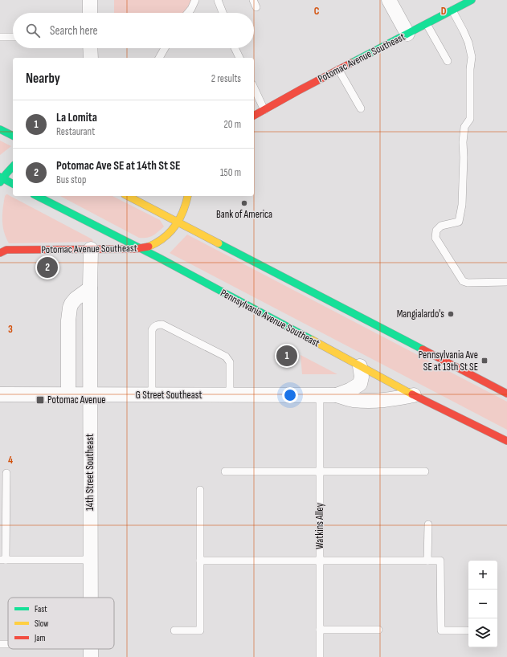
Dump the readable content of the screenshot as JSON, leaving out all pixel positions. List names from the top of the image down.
{
  "streets": {
    "main road": ["Potomac Avenue Southeast", "Pennsylvania Avenue Southeast"],
    "street": ["G Street Southeast", "14th Street Southeast"],
    "lane": ["Watkins Alley"]
  },
  "crossings": [
    ["Potomac Avenue Southeast", "Pennsylvania Avenue Southeast"],
    ["Potomac Avenue Southeast", "14th Street Southeast"],
    ["Pennsylvania Avenue Southeast", "G Street Southeast"],
    ["G Street Southeast", "14th Street Southeast"],
    ["G Street Southeast", "Watkins Alley"]
  ],
  "places": {
    "other": ["Bank of America", "Mangialardo's"],
    "transit": ["Pennsylvania Ave SE at 13th St SE", "Potomac Avenue"]
  },
  "legend": ["Fast", "Slow", "Jam"],
  "page": {
    "search": "Search here",
    "heading": ["Nearby", "2 results"],
    "list": [
      {
        "mark": "1",
        "name": "La Lomita",
        "note": "Restaurant",
        "value": "20 m"
      },
      {
        "mark": "2",
        "name": "Potomac Ave SE at 14th St SE",
        "note": "Bus stop",
        "value": "150 m"
      }
    ],
    "pins": ["2", "1"],
    "map_buttons": ["+", "−"]
  },
  "grid": {
    "columns": ["C", "D"],
    "rows": ["3", "4"]
  }
}
